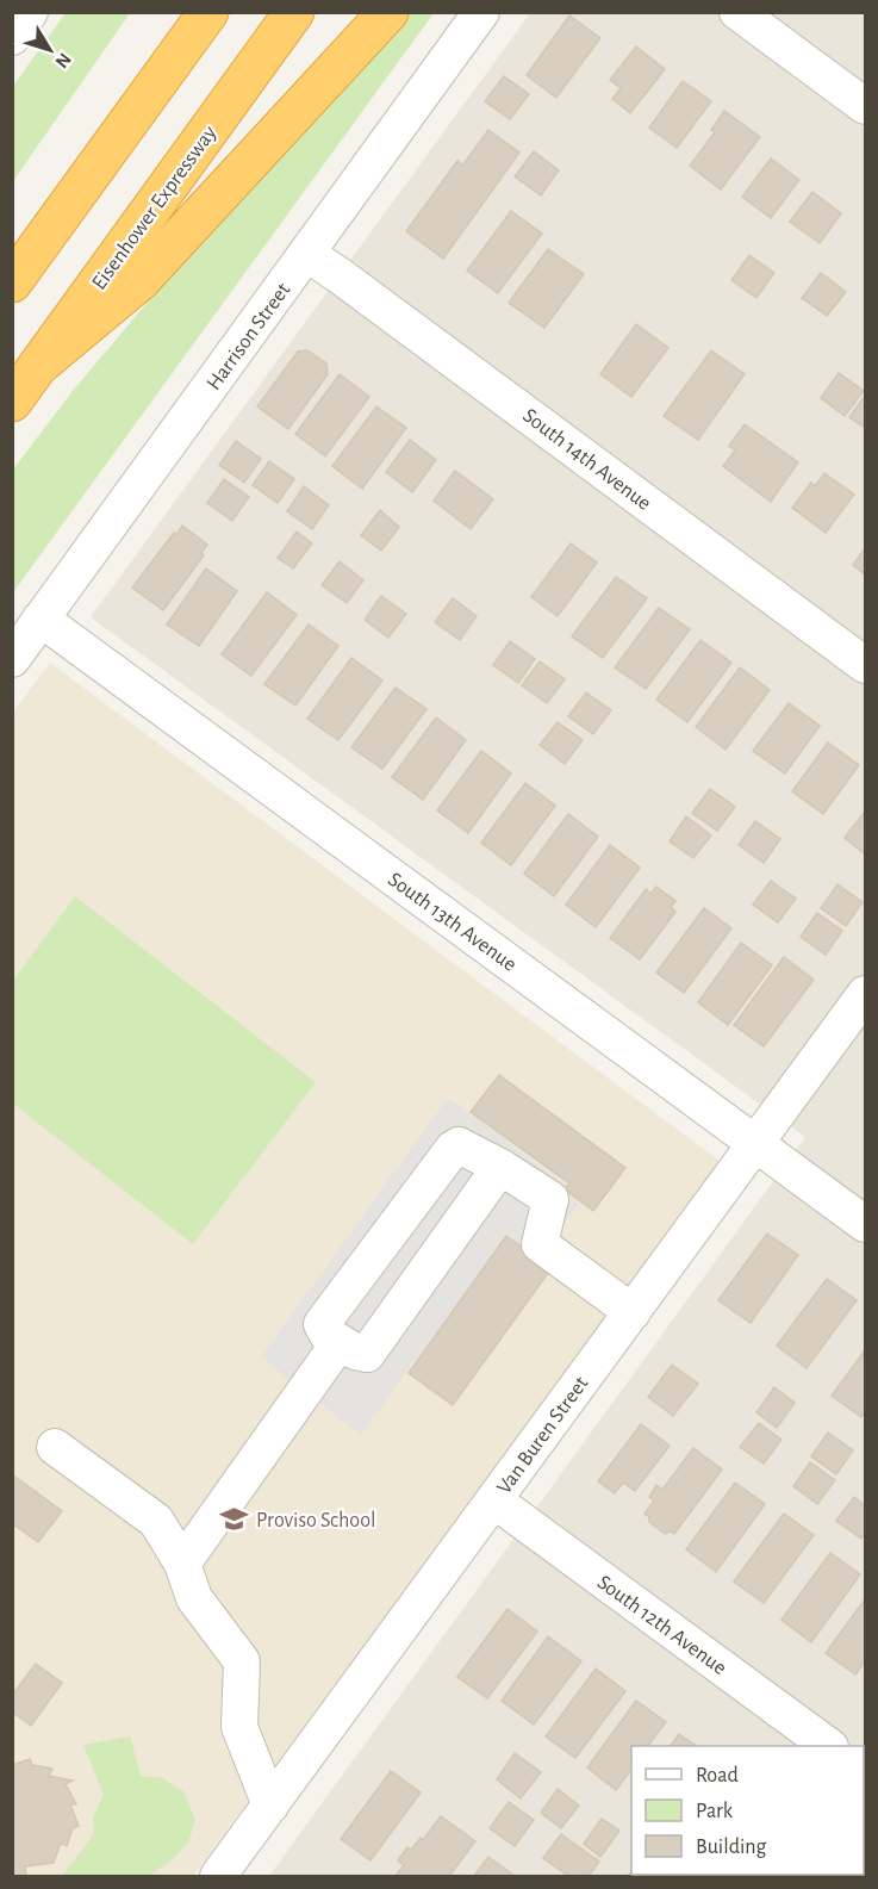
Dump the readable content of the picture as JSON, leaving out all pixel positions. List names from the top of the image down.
{
  "streets": {
    "highway": ["Eisenhower Expressway"],
    "street": [
      "Harrison Street",
      "South 14th Avenue",
      "South 13th Avenue",
      "Van Buren Street",
      "South 12th Avenue"
    ]
  },
  "crossings": [
    ["Harrison Street", "South 14th Avenue"],
    ["Harrison Street", "South 13th Avenue"],
    ["South 13th Avenue", "Van Buren Street"],
    ["Van Buren Street", "South 12th Avenue"]
  ],
  "places": {
    "school or university": ["Proviso School"]
  },
  "legend": ["Road", "Park", "Building"],
  "north": "bottom right"
}
